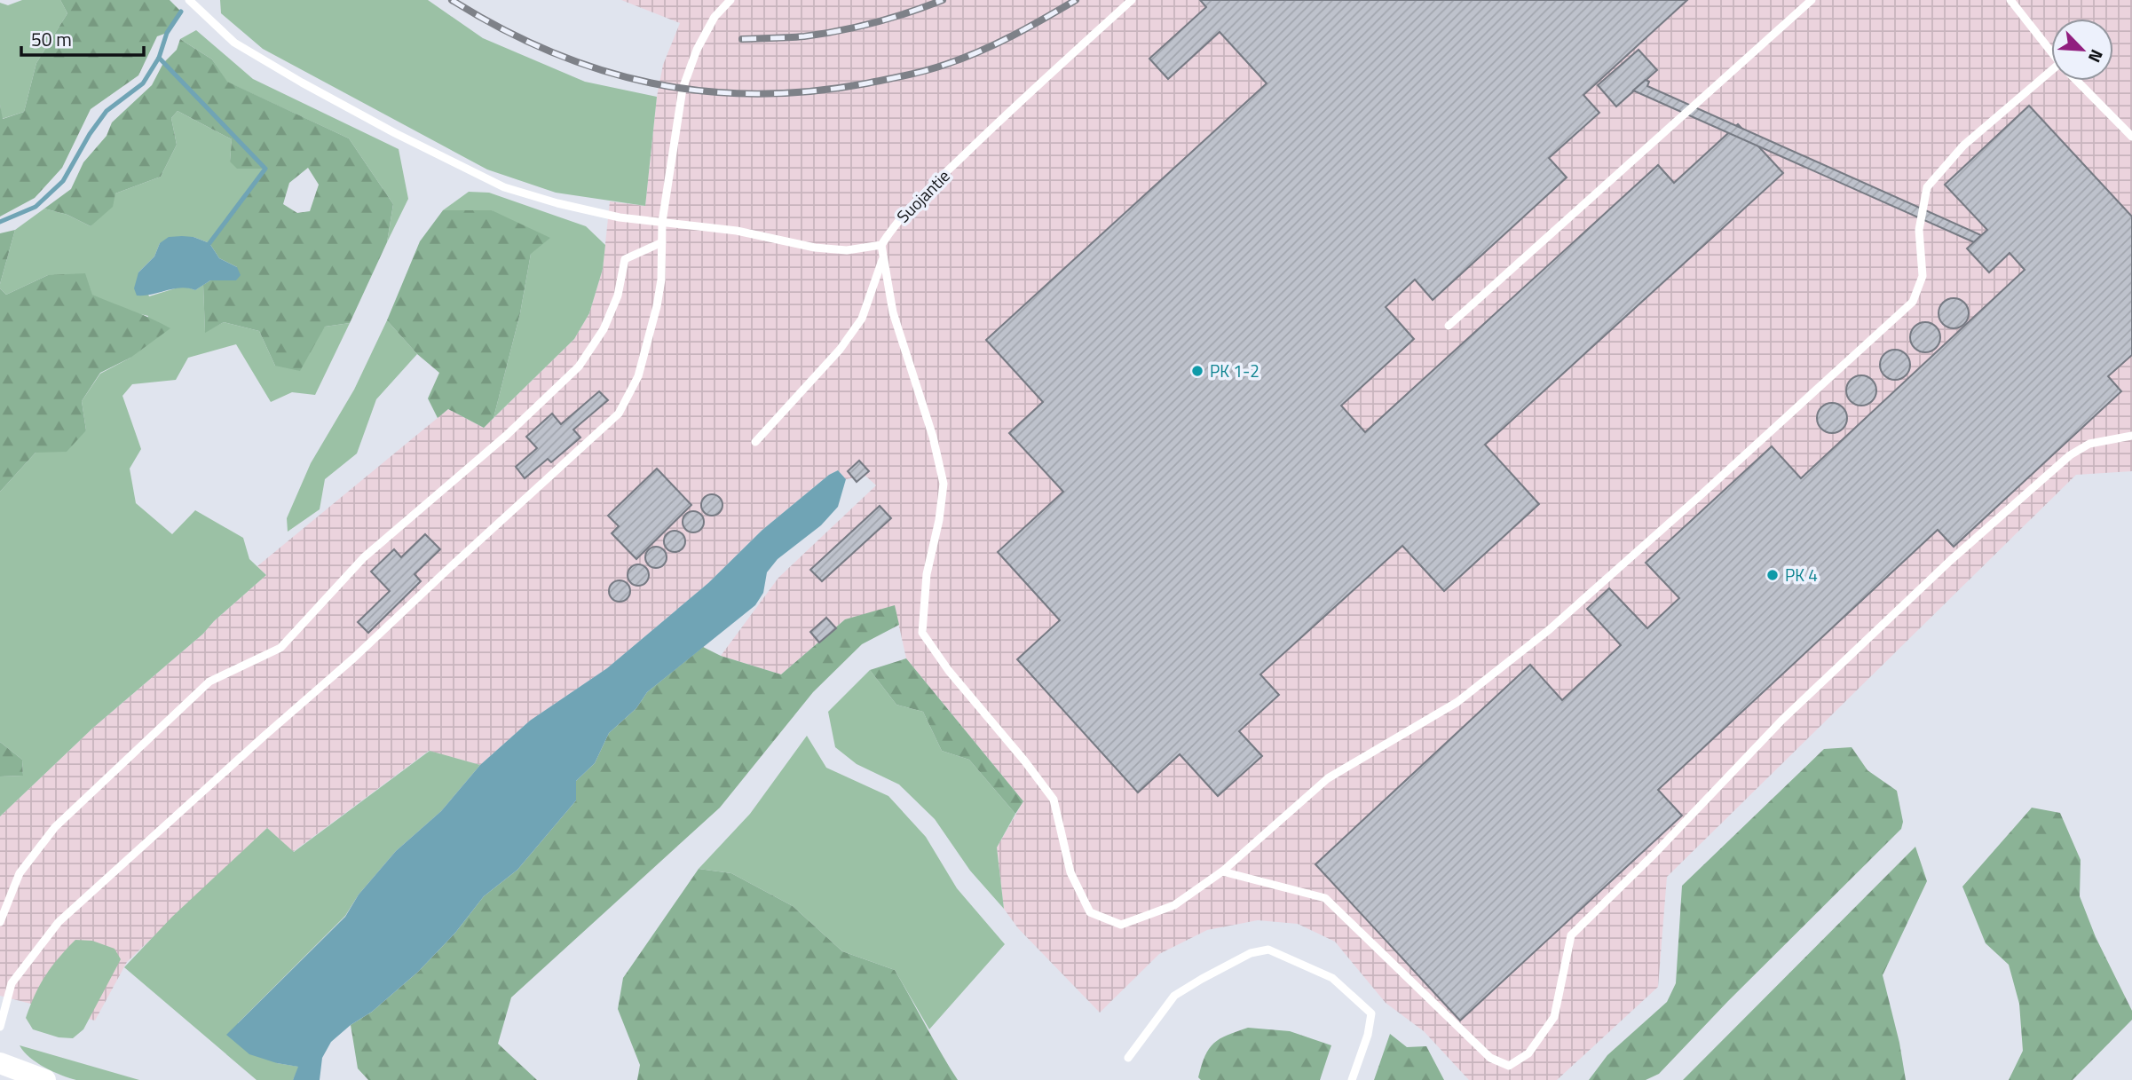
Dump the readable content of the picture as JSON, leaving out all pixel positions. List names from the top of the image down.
{
  "streets": {
    "lane": ["Suojantie"]
  },
  "places": ["PK 1-2", "PK 4"],
  "scale_bar": "50 m",
  "north": "bottom right"
}
